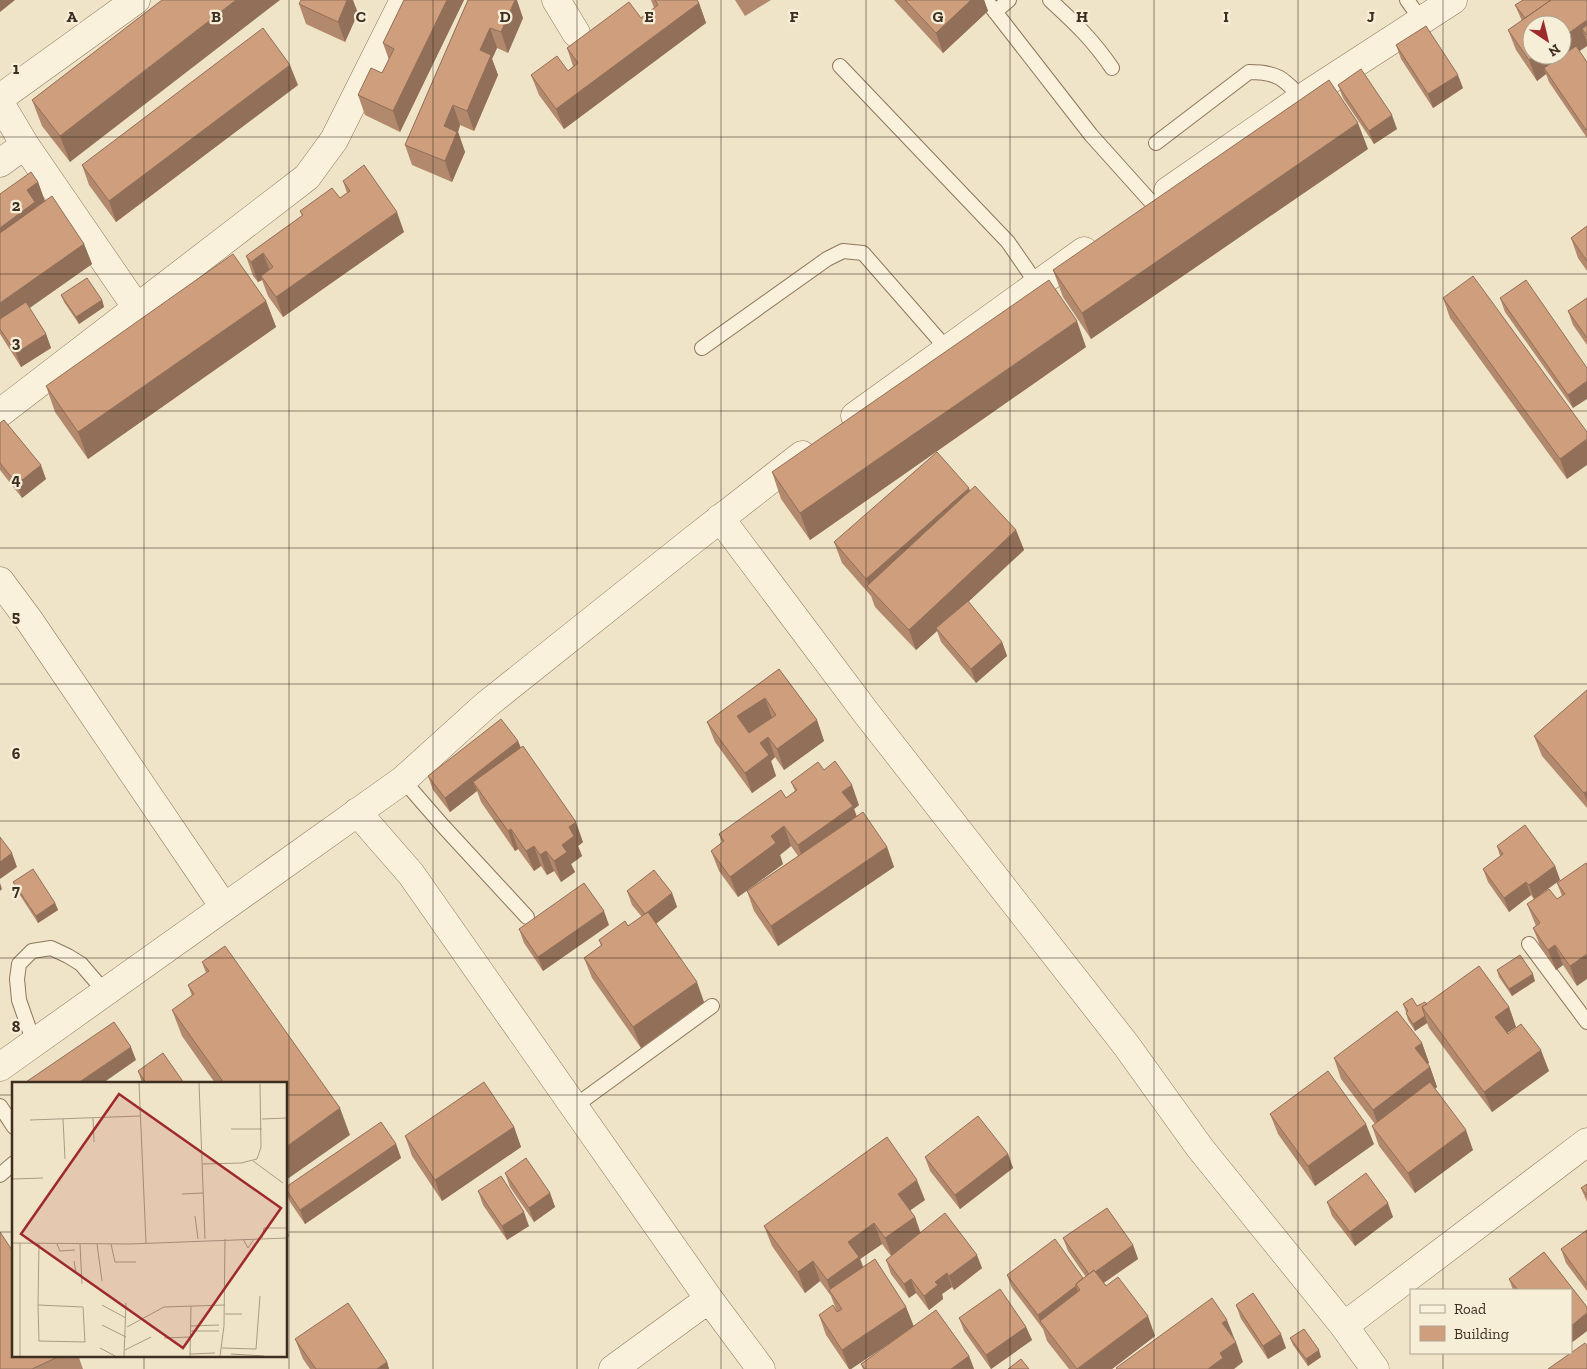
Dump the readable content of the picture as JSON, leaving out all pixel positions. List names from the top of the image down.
{
  "legend": ["Road", "Building"],
  "north": "bottom right",
  "grid": {
    "columns": [
      "A",
      "B",
      "C",
      "D",
      "E",
      "F",
      "G",
      "H",
      "I",
      "J"
    ],
    "rows": [
      "1",
      "2",
      "3",
      "4",
      "5",
      "6",
      "7",
      "8"
    ]
  }
}
